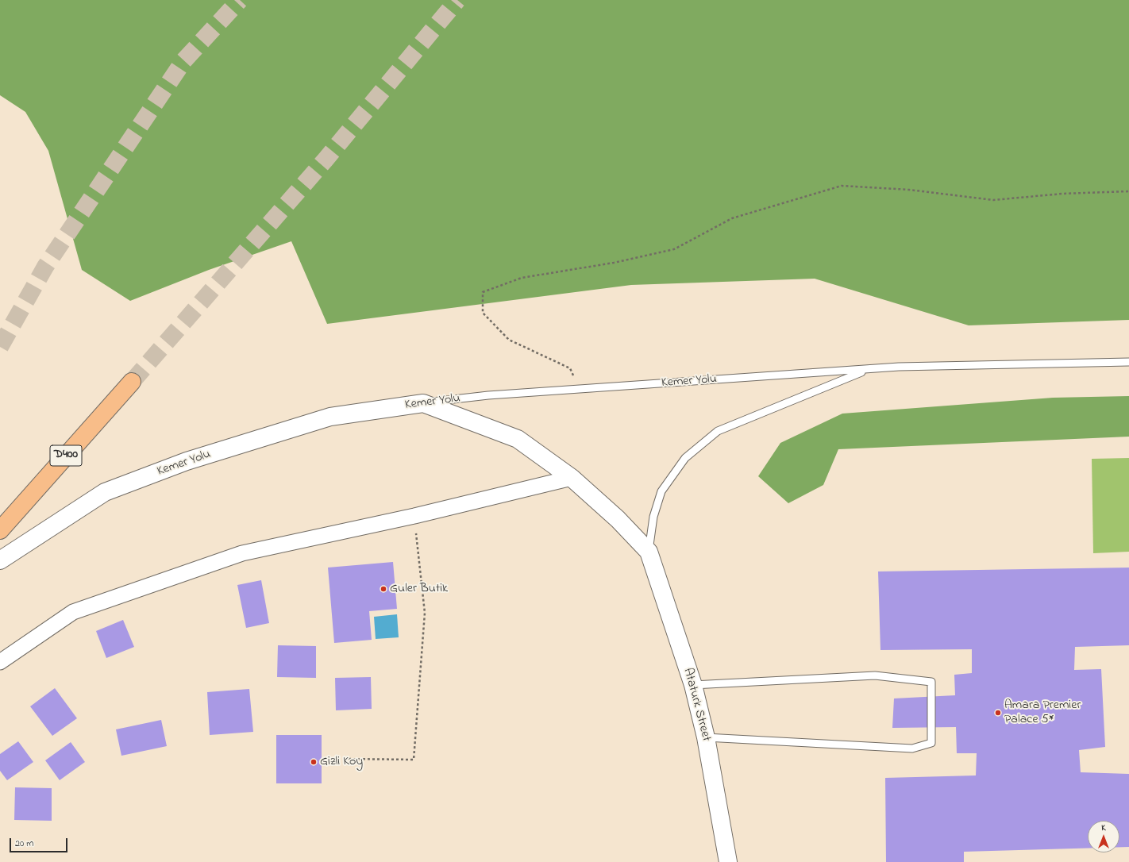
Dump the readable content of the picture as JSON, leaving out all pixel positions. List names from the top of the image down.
{
  "streets": {
    "highway": ["D400"],
    "street": ["Kemer Yolu", "Ataturk Street"]
  },
  "places": ["Guler Butik", "Amara Premier Palace 5*", "Gizli Koy"],
  "scale_bar": "20 m",
  "north": "top"
}
